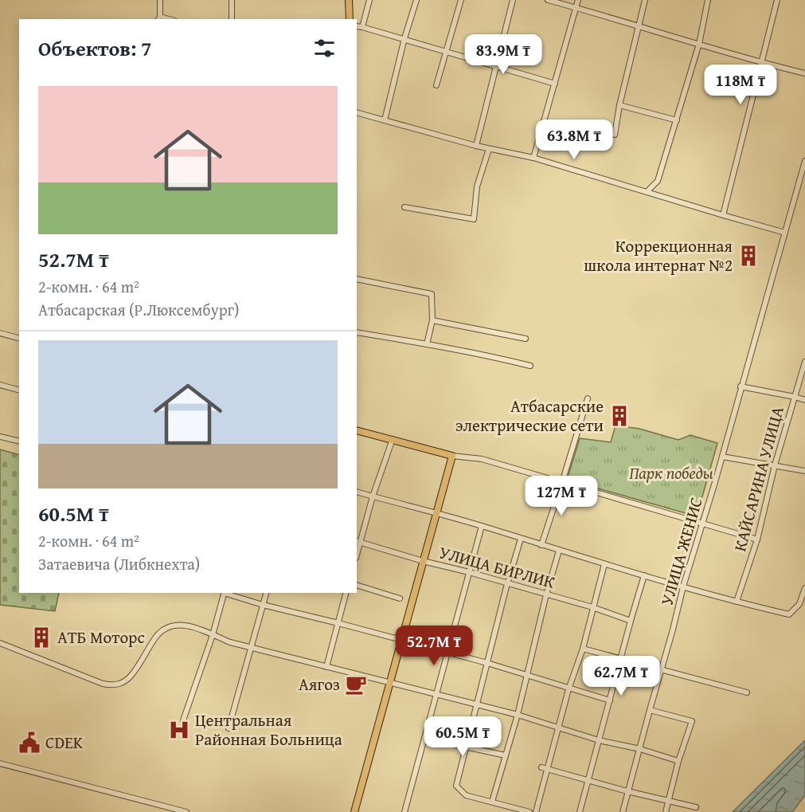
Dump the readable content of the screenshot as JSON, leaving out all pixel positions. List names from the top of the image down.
{
  "streets": {
    "street": ["КАЙСАРИНА УЛИЦА", "УЛИЦА ЖЕНИС", "УЛИЦА БИРЛИК"]
  },
  "parks": ["Парк победы"],
  "places": {
    "building": ["Коррекционная школа интернат №2", "Атбасарские электрические сети", "АТБ Моторс"],
    "cafe": ["Аягоз"],
    "hospital": ["Центральная Районная Больница"],
    "public building": ["CDEK"]
  },
  "page": {
    "heading": "Объектов: 7",
    "price": [
      "83.9M ₸",
      "118M ₸",
      "63.8M ₸",
      "127M ₸",
      "52.7M ₸",
      "62.7M ₸",
      "60.5M ₸"
    ],
    "list": [
      {
        "name": "52.7M ₸",
        "note": "2-комн. · 64 m² · Атбасарская (Р.Люксембург)"
      },
      {
        "name": "60.5M ₸",
        "note": "2-комн. · 64 m² · Затаевича (Либкнехта)"
      }
    ]
  }
}
